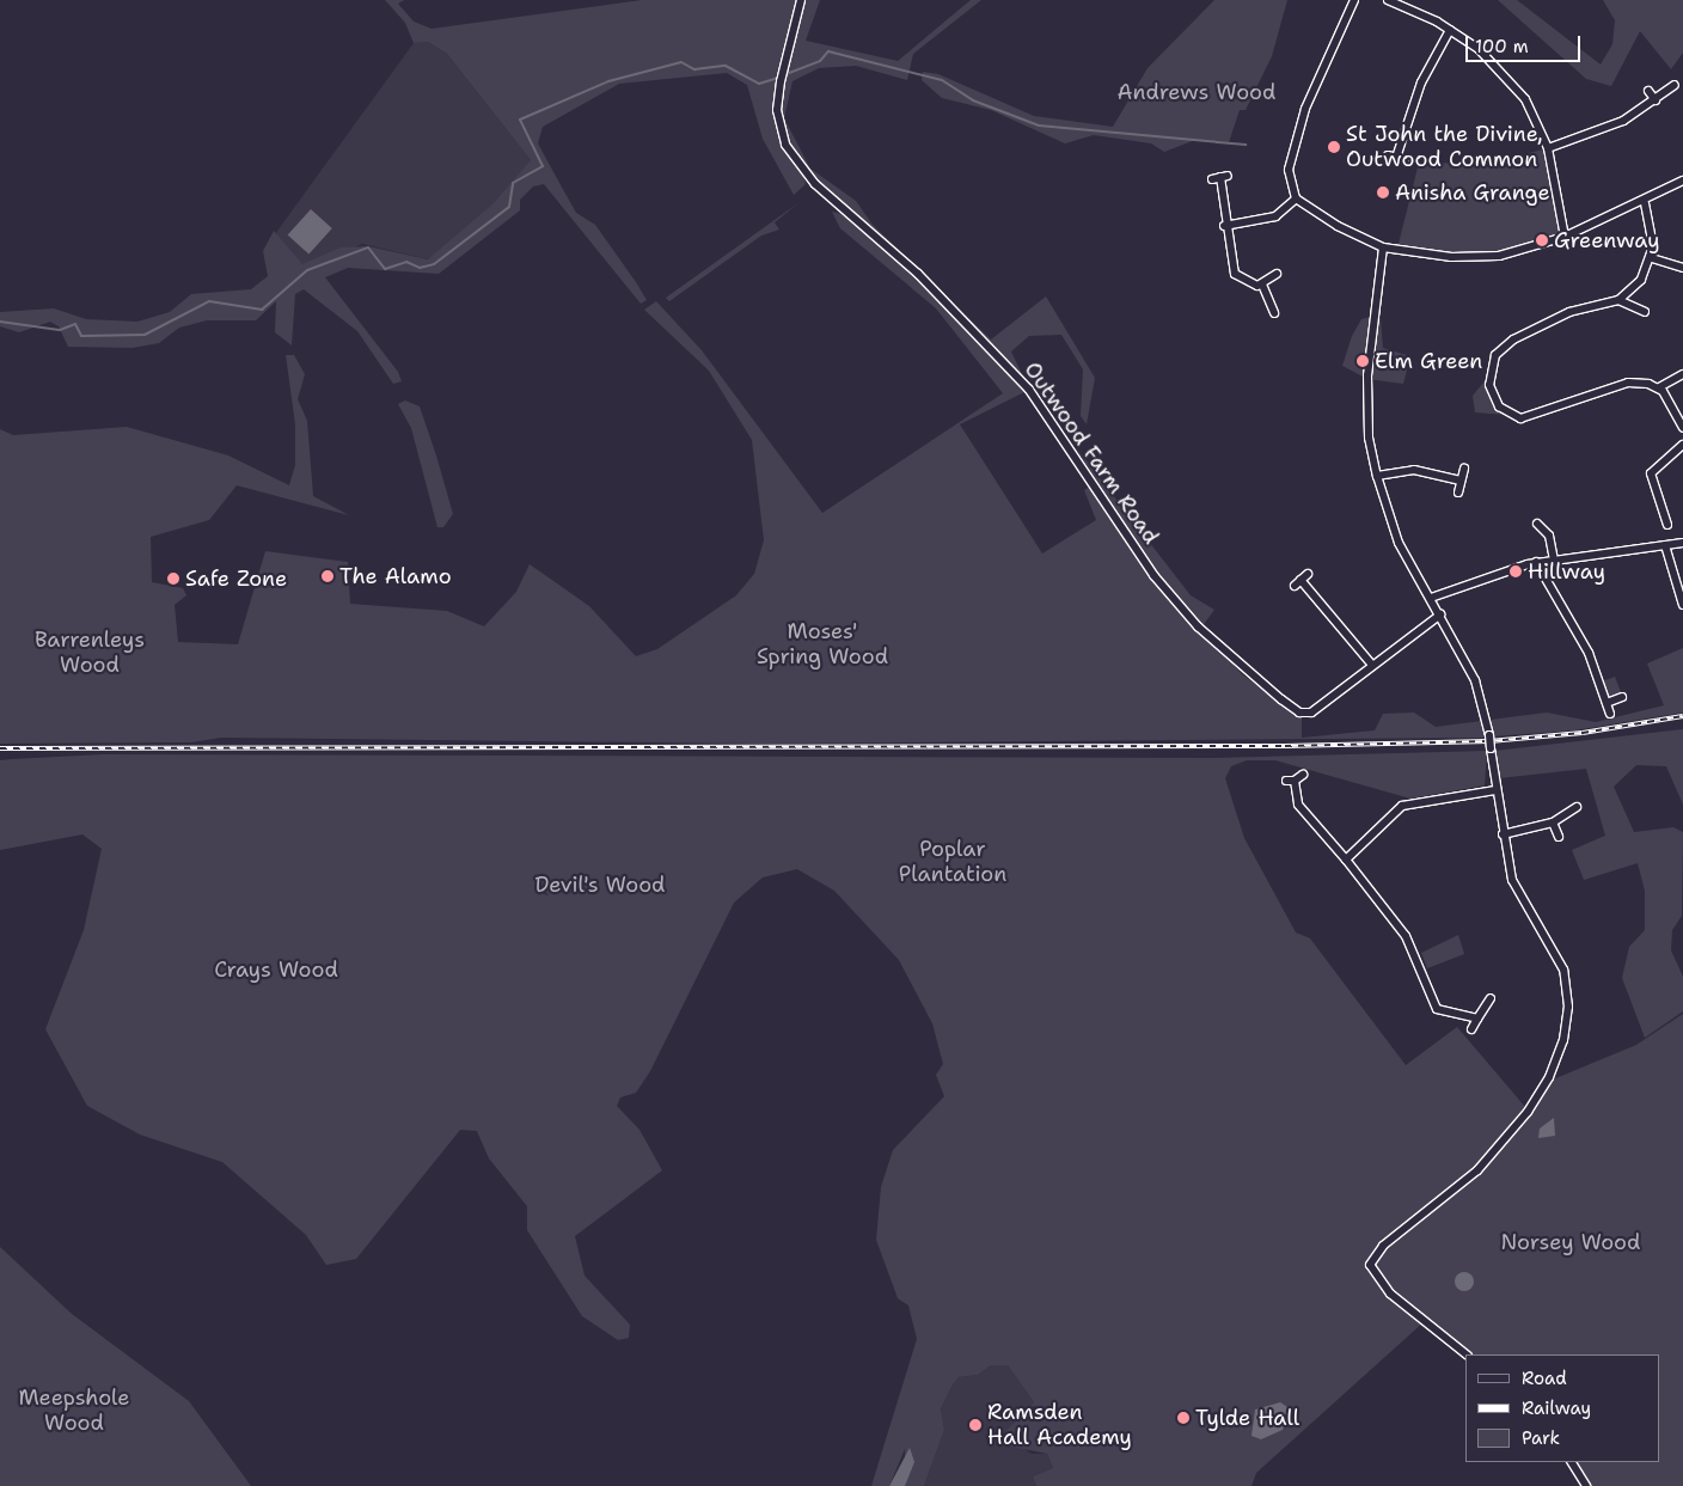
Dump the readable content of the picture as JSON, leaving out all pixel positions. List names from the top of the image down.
{
  "streets": {
    "street": ["Outwood Farm Road"]
  },
  "parks": [
    "Andrews Wood",
    "Moses' Spring Wood",
    "Barrenleys Wood",
    "Poplar Plantation",
    "Devil's Wood",
    "Crays Wood",
    "Norsey Wood",
    "Meepshole Wood"
  ],
  "places": [
    "St John the Divine, Outwood Common",
    "Anisha Grange",
    "Greenway",
    "Elm Green",
    "Hillway",
    "The Alamo",
    "Safe Zone",
    "Tylde Hall",
    "Ramsden Hall Academy"
  ],
  "legend": ["Road", "Railway", "Park"],
  "scale_bar": "100 m"
}
